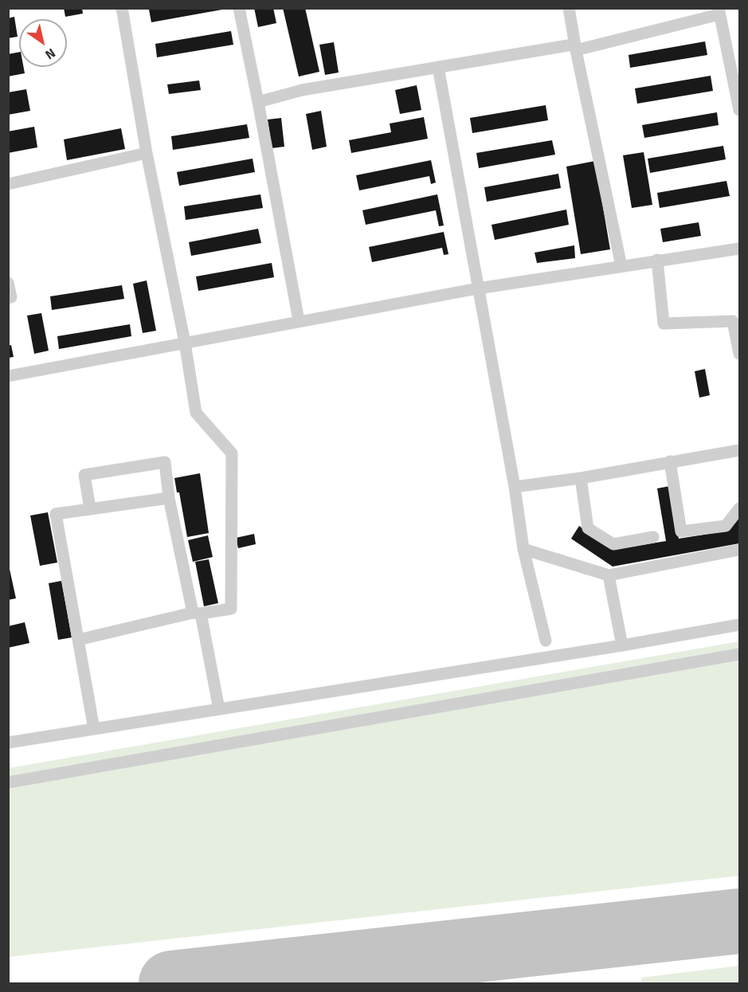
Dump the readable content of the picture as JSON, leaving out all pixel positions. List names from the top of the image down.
{
  "north": "bottom right"
}
